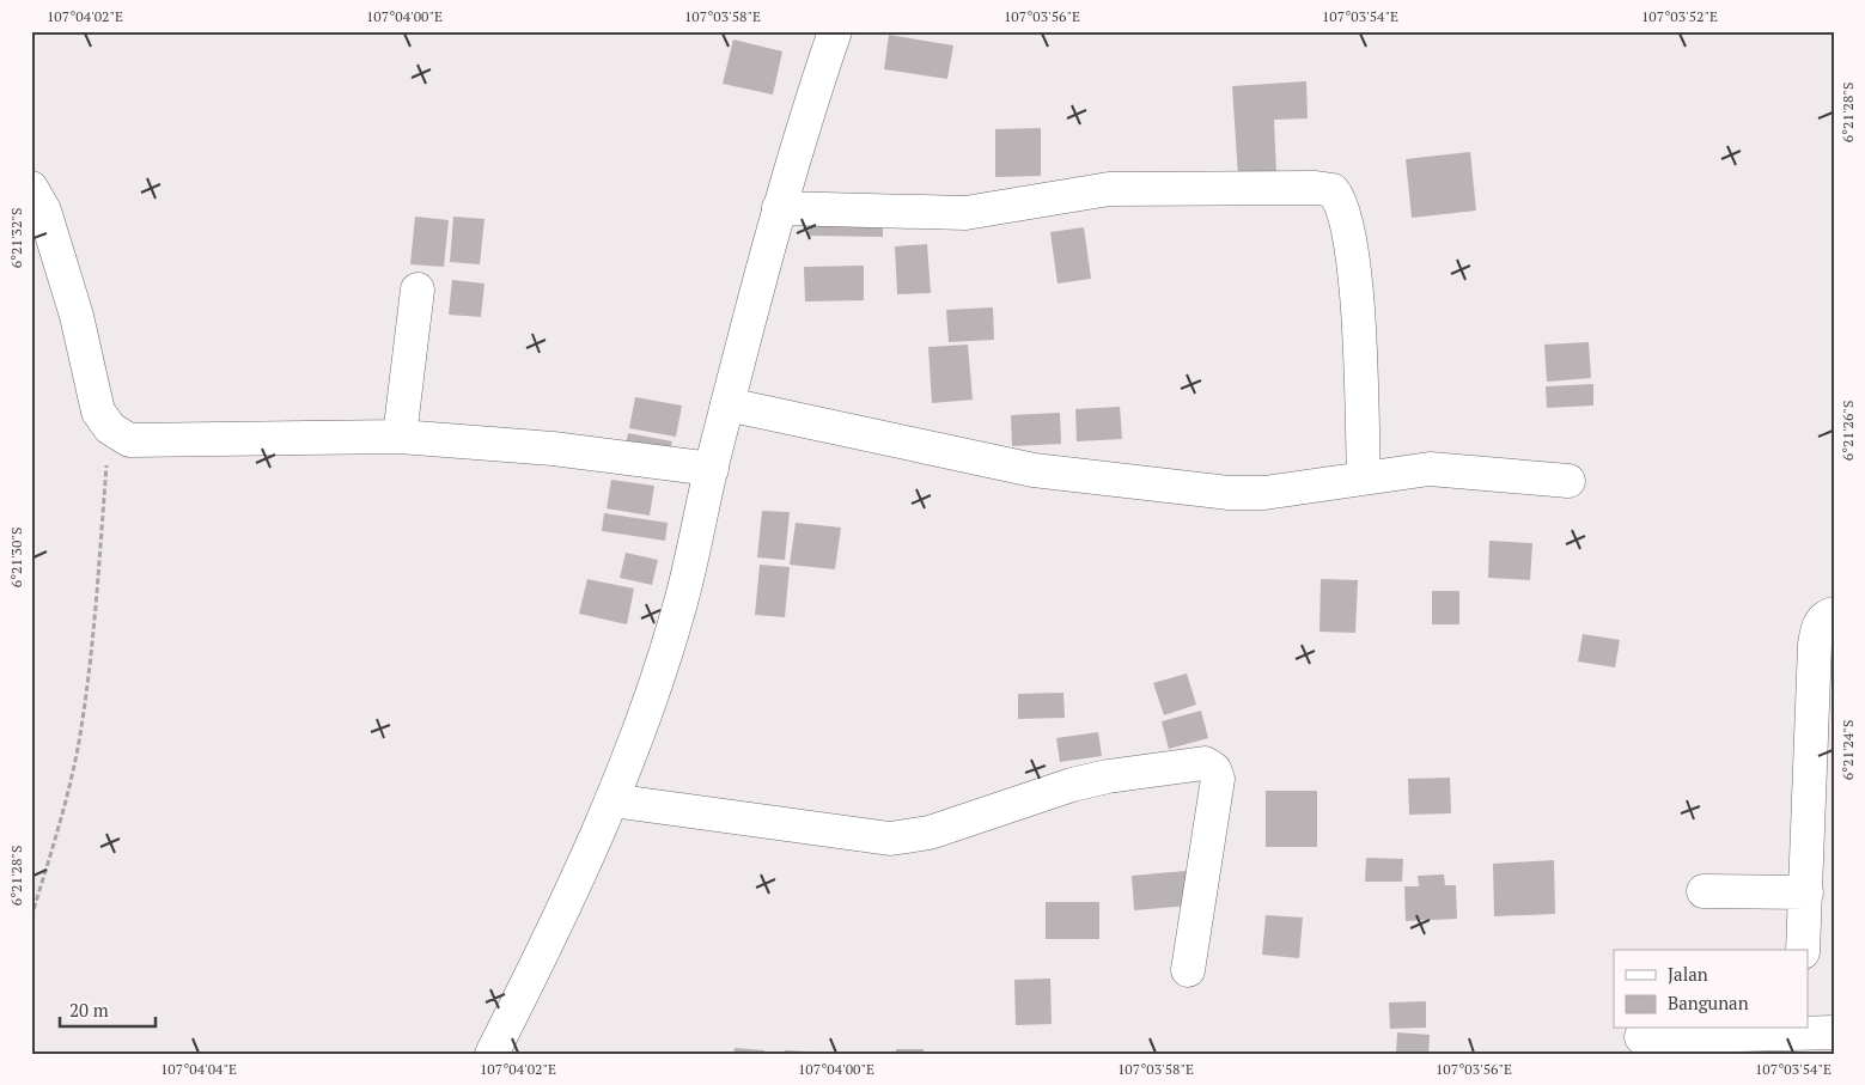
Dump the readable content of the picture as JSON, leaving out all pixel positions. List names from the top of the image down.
{
  "legend": ["Jalan", "Bangunan"],
  "scale_bar": "20 m",
  "coordinates": [
    "107°04'02\"E",
    "107°04'00\"E",
    "107°03'58\"E",
    "107°03'56\"E",
    "107°03'54\"E",
    "107°03'52\"E",
    "6°21'28\"S",
    "6°21'32\"S",
    "6°21'26\"S",
    "6°21'30\"S",
    "6°21'24\"S",
    "107°04'04\"E"
  ]
}
